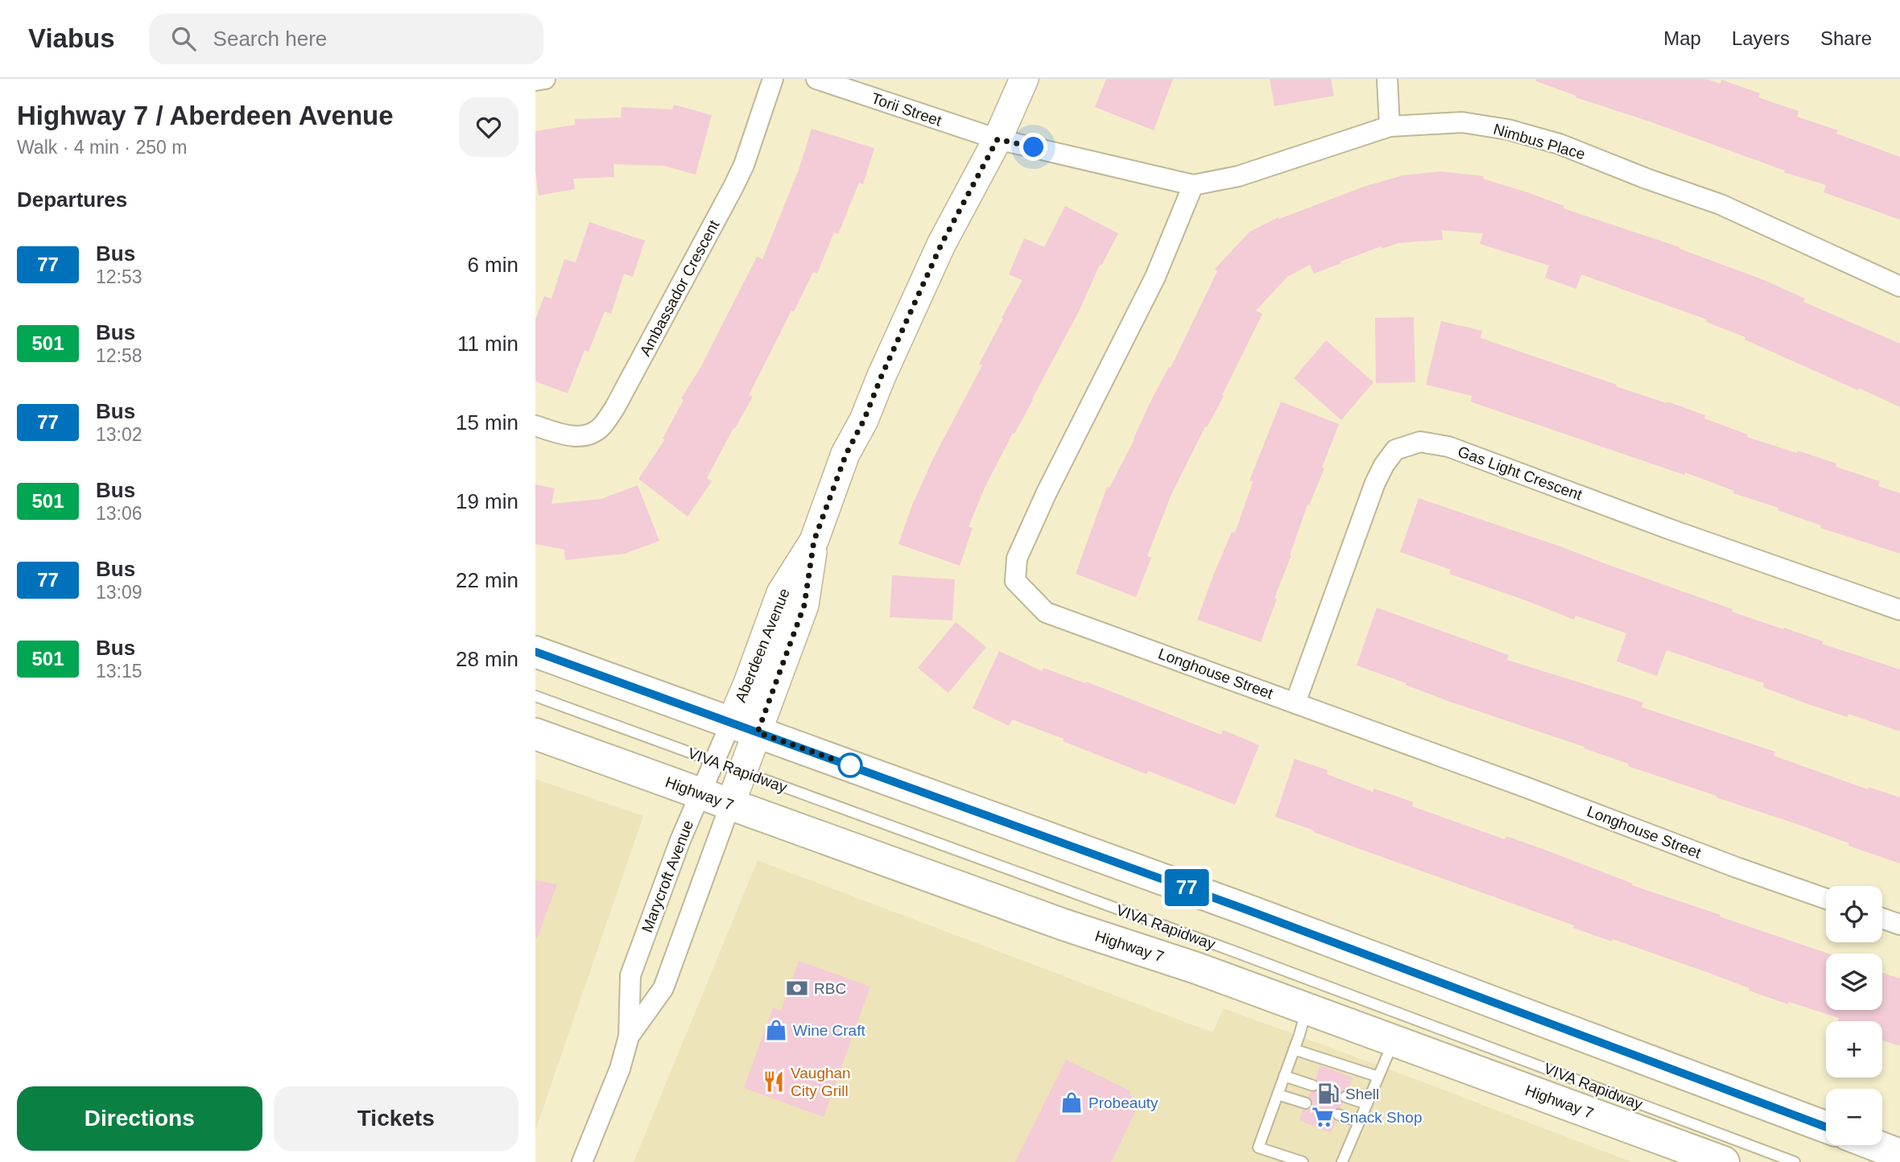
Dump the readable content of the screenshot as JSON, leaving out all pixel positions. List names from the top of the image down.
{
  "streets": {
    "main road": ["Highway 7"],
    "street": [
      "Torii Street",
      "Nimbus Place",
      "Ambassador Crescent",
      "Gas Light Crescent",
      "Aberdeen Avenue",
      "Longhouse Street",
      "Marycroft Avenue"
    ],
    "lane": ["VIVA Rapidway"]
  },
  "crossings": [
    ["Torii Street", "Nimbus Place"],
    ["Torii Street", "Aberdeen Avenue"],
    ["Nimbus Place", "Aberdeen Avenue"],
    ["Nimbus Place", "Longhouse Street"],
    ["Gas Light Crescent", "Longhouse Street"],
    ["Aberdeen Avenue", "VIVA Rapidway"],
    ["Aberdeen Avenue", "Highway 7"],
    ["Aberdeen Avenue", "Marycroft Avenue"],
    ["VIVA Rapidway", "Marycroft Avenue"],
    ["Highway 7", "Marycroft Avenue"]
  ],
  "places": {
    "bank": ["RBC"],
    "shop": ["Wine Craft", "Probeauty"],
    "restaurant": ["Vaughan City Grill"],
    "fuel station": ["Shell"],
    "supermarket": ["Snack Shop"]
  },
  "lines": ["bus line 77"],
  "page": {
    "header": "Viabus",
    "search": "Search here",
    "nav": ["Map", "Layers", "Share"],
    "heading": [
      ["Highway 7 / Aberdeen Avenue", "Walk · 4 min · 250 m"],
      "Departures"
    ],
    "on_map": "77",
    "list": [
      {
        "mark": "77",
        "name": "Bus",
        "note": "12:53",
        "value": "6 min"
      },
      {
        "mark": "501",
        "name": "Bus",
        "note": "12:58",
        "value": "11 min"
      },
      {
        "mark": "77",
        "name": "Bus",
        "note": "13:02",
        "value": "15 min"
      },
      {
        "mark": "501",
        "name": "Bus",
        "note": "13:06",
        "value": "19 min"
      },
      {
        "mark": "77",
        "name": "Bus",
        "note": "13:09",
        "value": "22 min"
      },
      {
        "mark": "501",
        "name": "Bus",
        "note": "13:15",
        "value": "28 min"
      }
    ],
    "map_buttons": ["+", "−"],
    "buttons": ["Directions", "Tickets"]
  }
}
